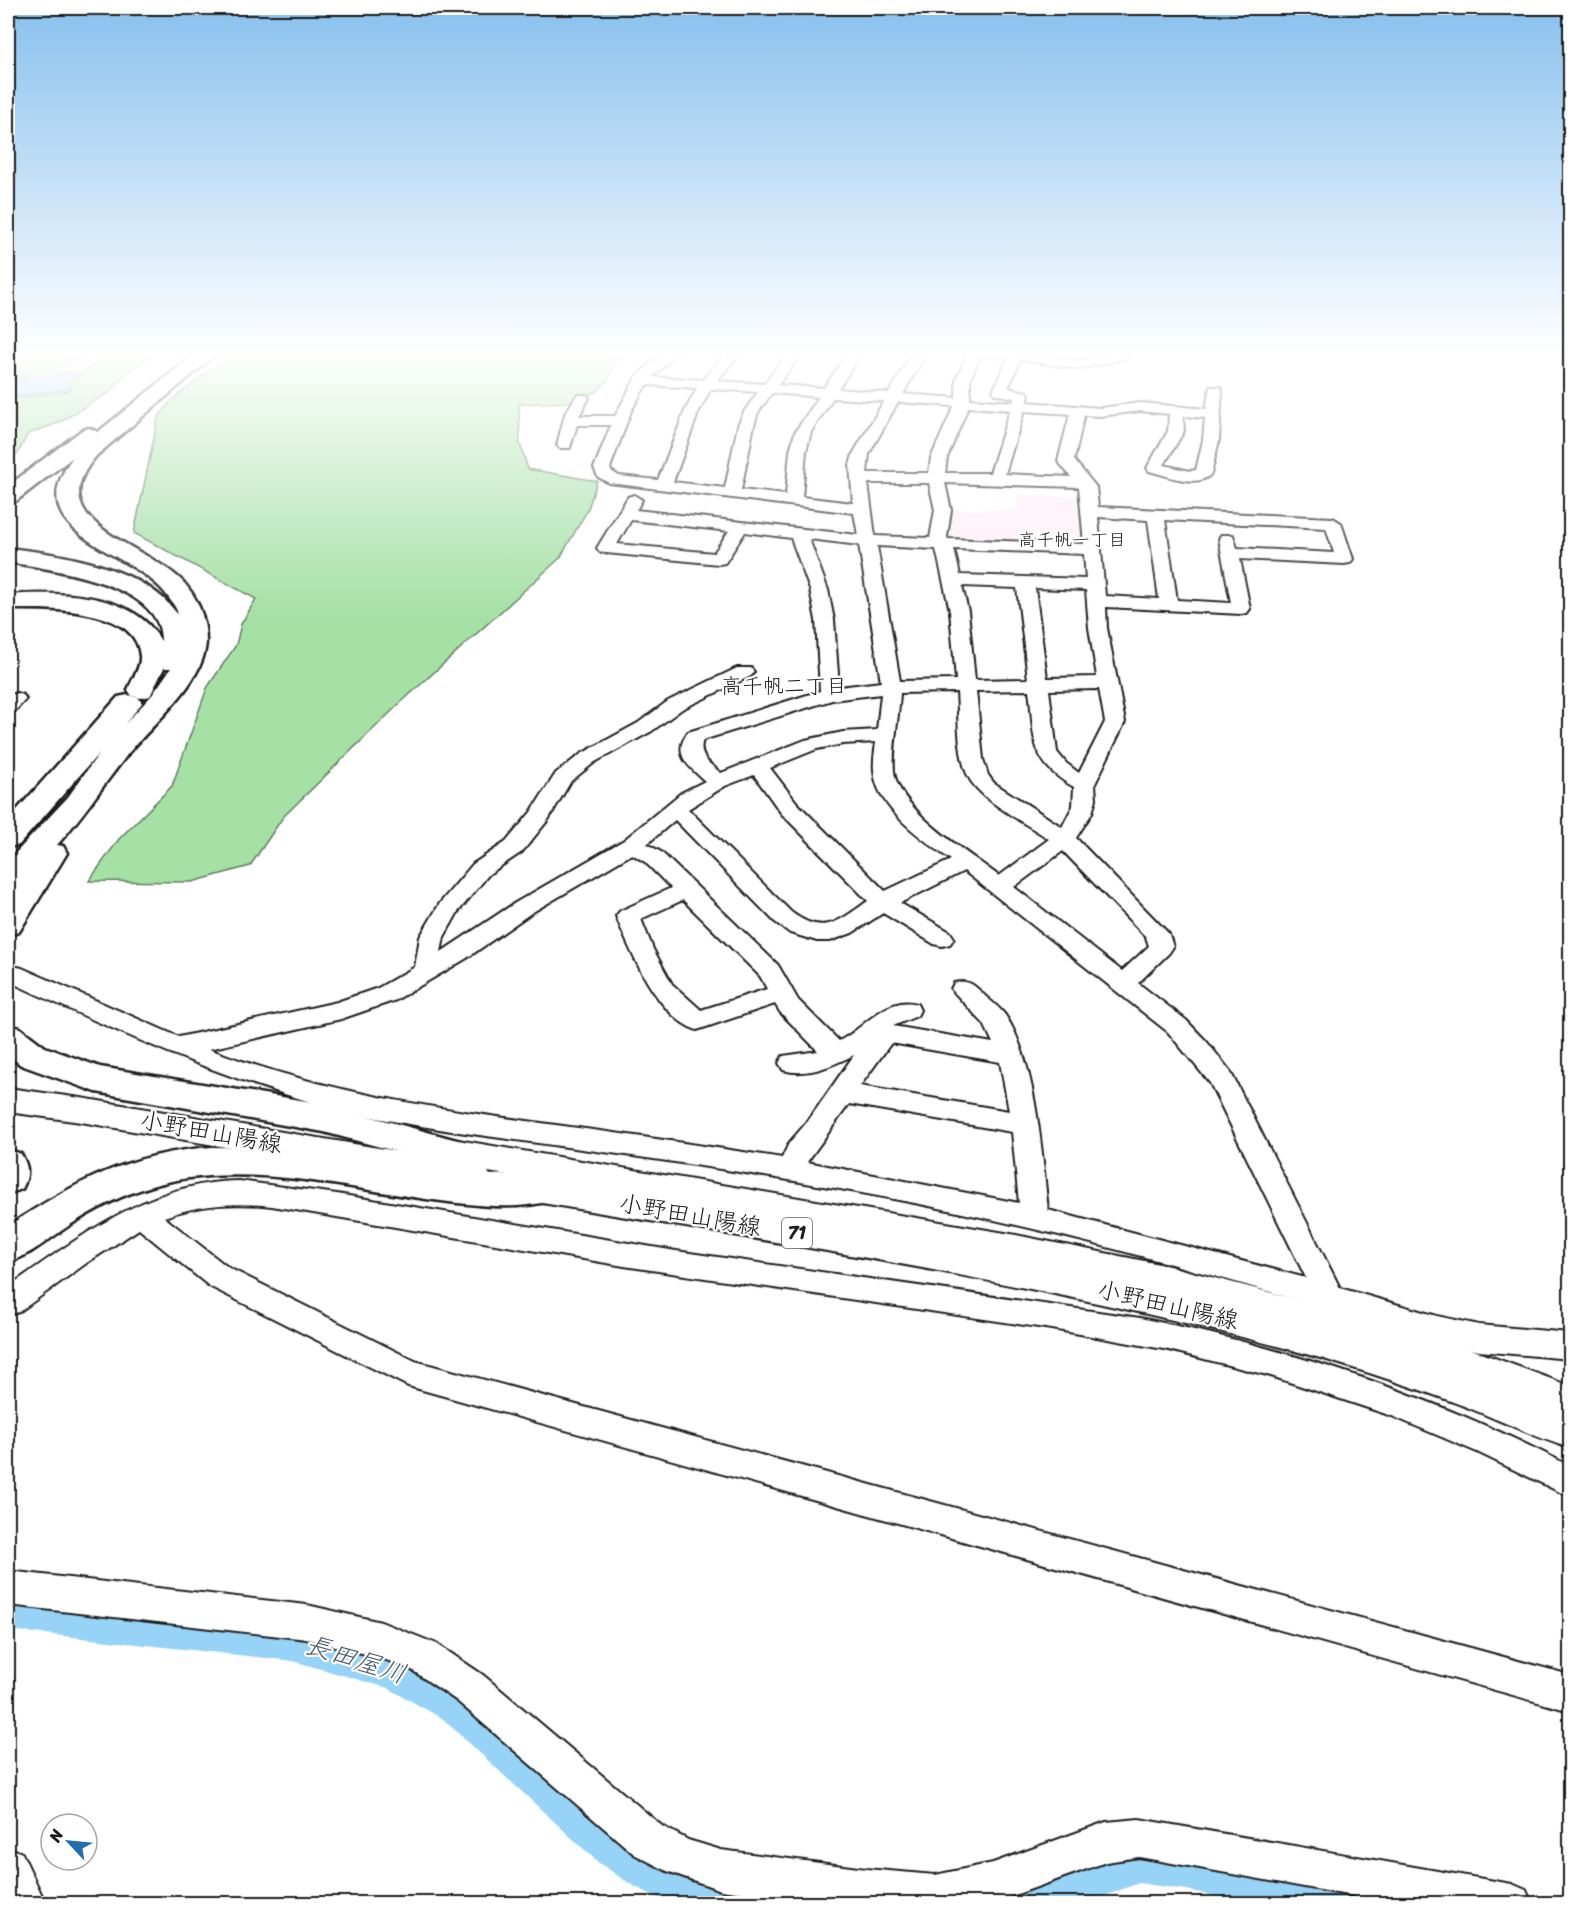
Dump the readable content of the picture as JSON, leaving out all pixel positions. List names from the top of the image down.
{
  "streets": {
    "main road": ["小野田山陽線", "71"]
  },
  "districts": ["高千帆一丁目", "高千帆二丁目"],
  "water": ["長田屋川"],
  "north": "top left"
}
